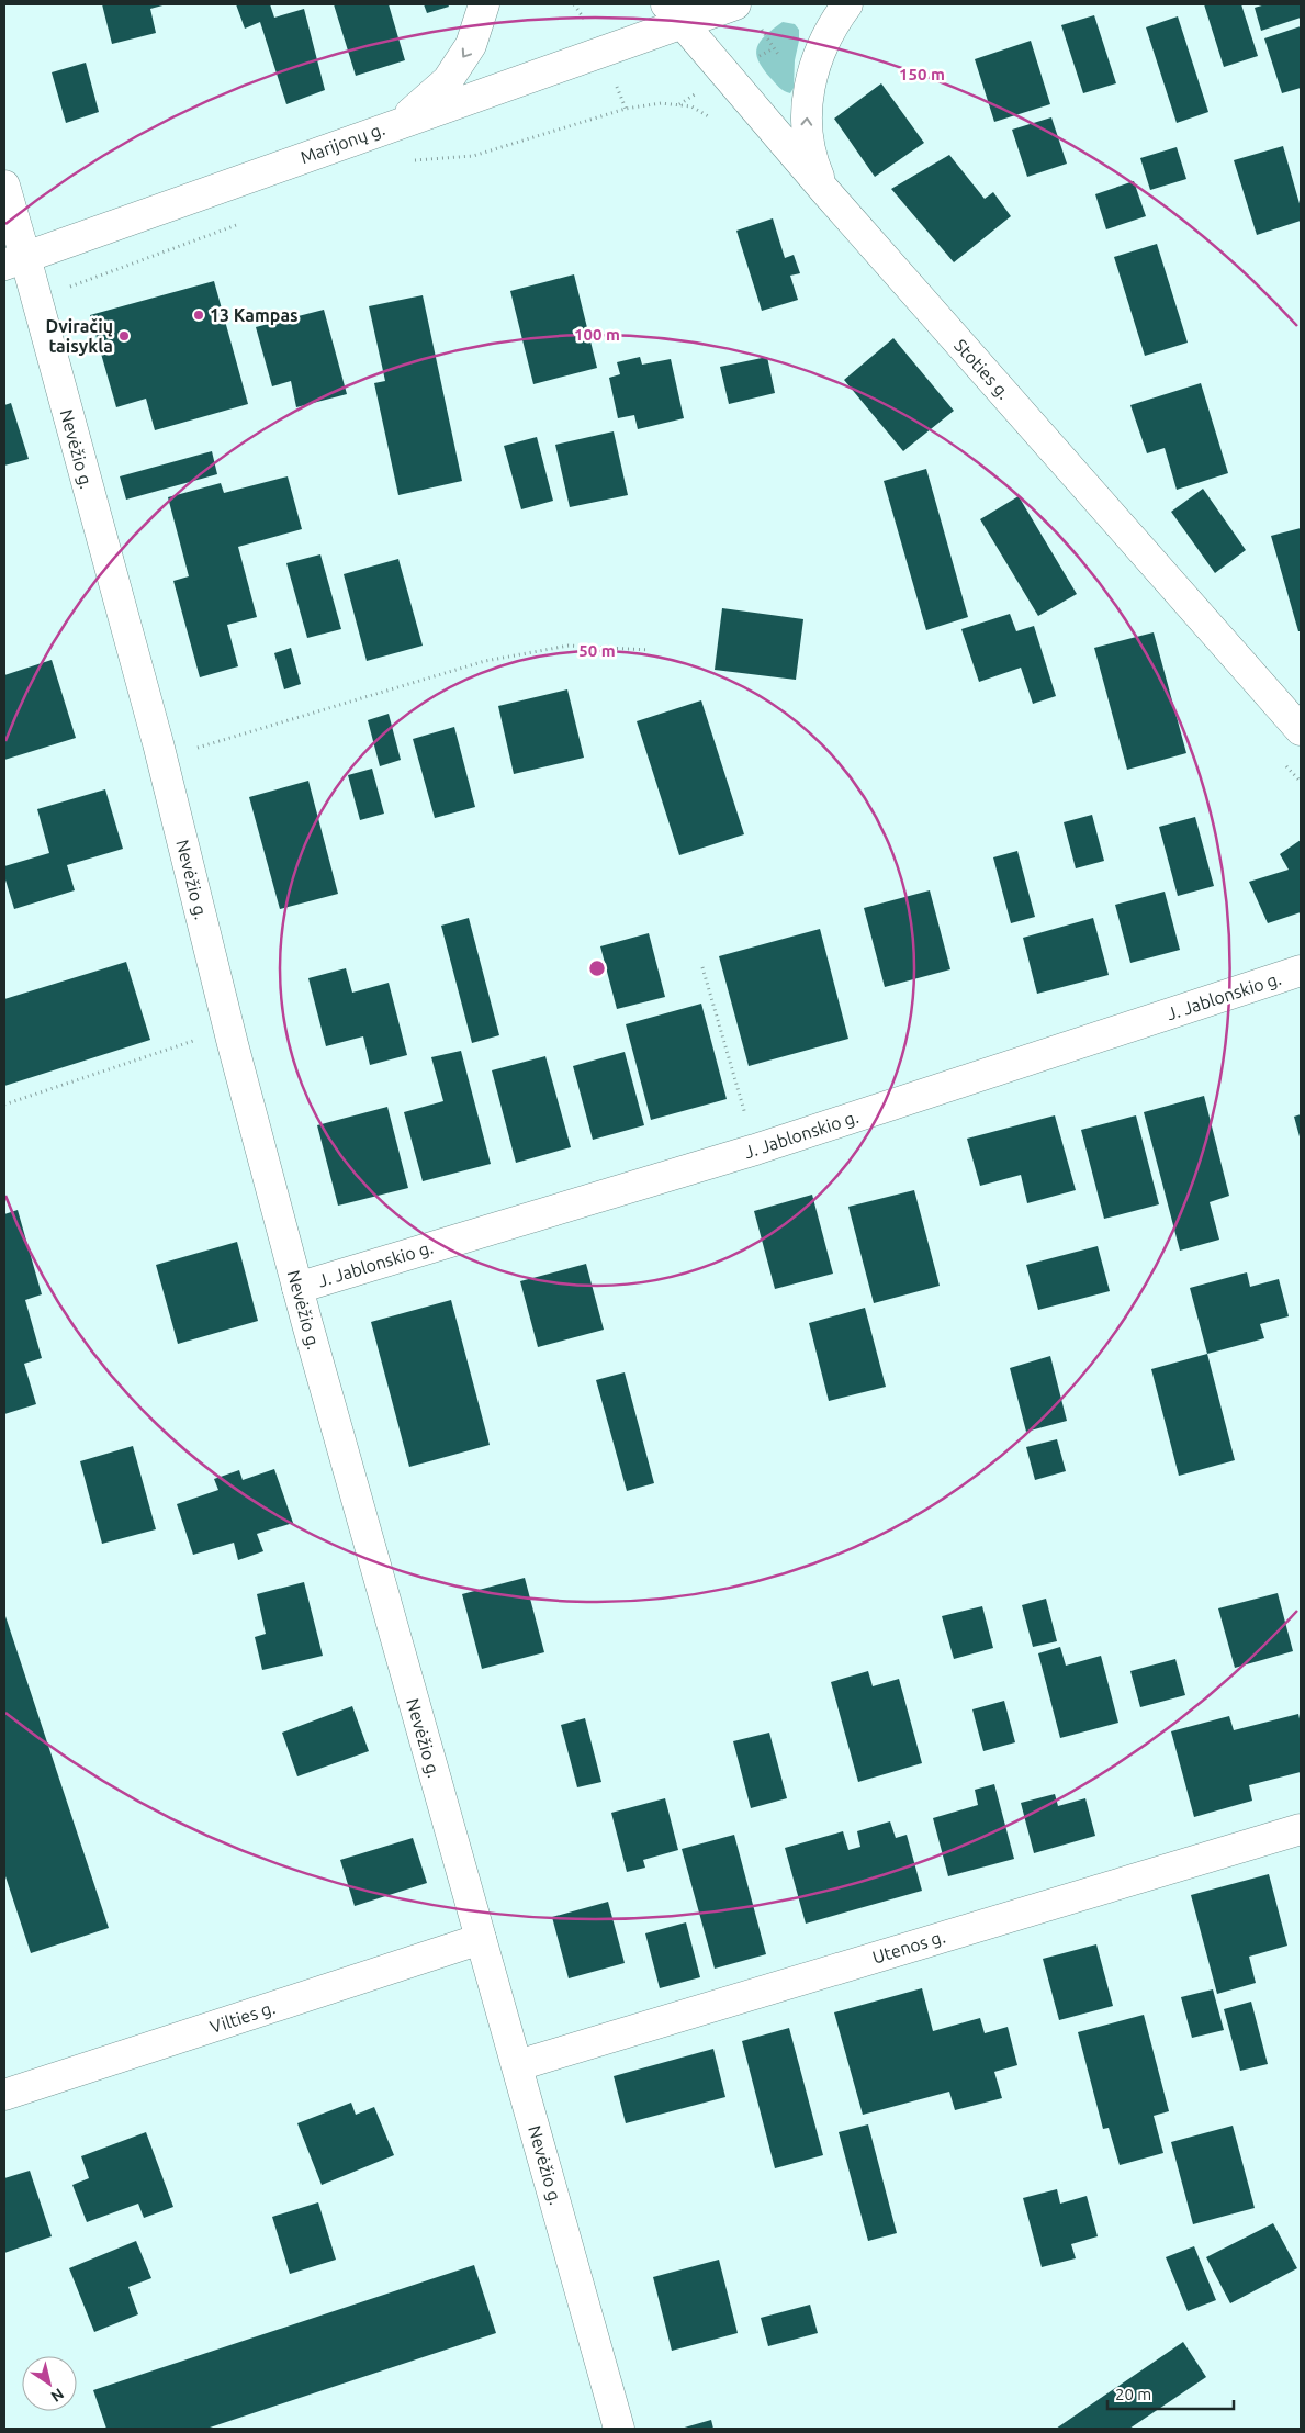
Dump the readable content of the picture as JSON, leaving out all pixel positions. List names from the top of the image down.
{
  "streets": {
    "street": [
      "Marijonų g.",
      "Stoties g.",
      "Nevėžio g.",
      "J. Jablonskio g.",
      "Utenos g.",
      "Vilties g."
    ]
  },
  "crossings": [
    ["Marijonų g.", "Stoties g."],
    ["Marijonų g.", "Nevėžio g."],
    ["Nevėžio g.", "J. Jablonskio g."],
    ["Nevėžio g.", "Utenos g."],
    ["Nevėžio g.", "Vilties g."]
  ],
  "places": ["13 Kampas", "Dviračių taisykla"],
  "scale_bar": "20 m",
  "north": "bottom right",
  "rings": ["150 m", "100 m", "50 m"]
}
